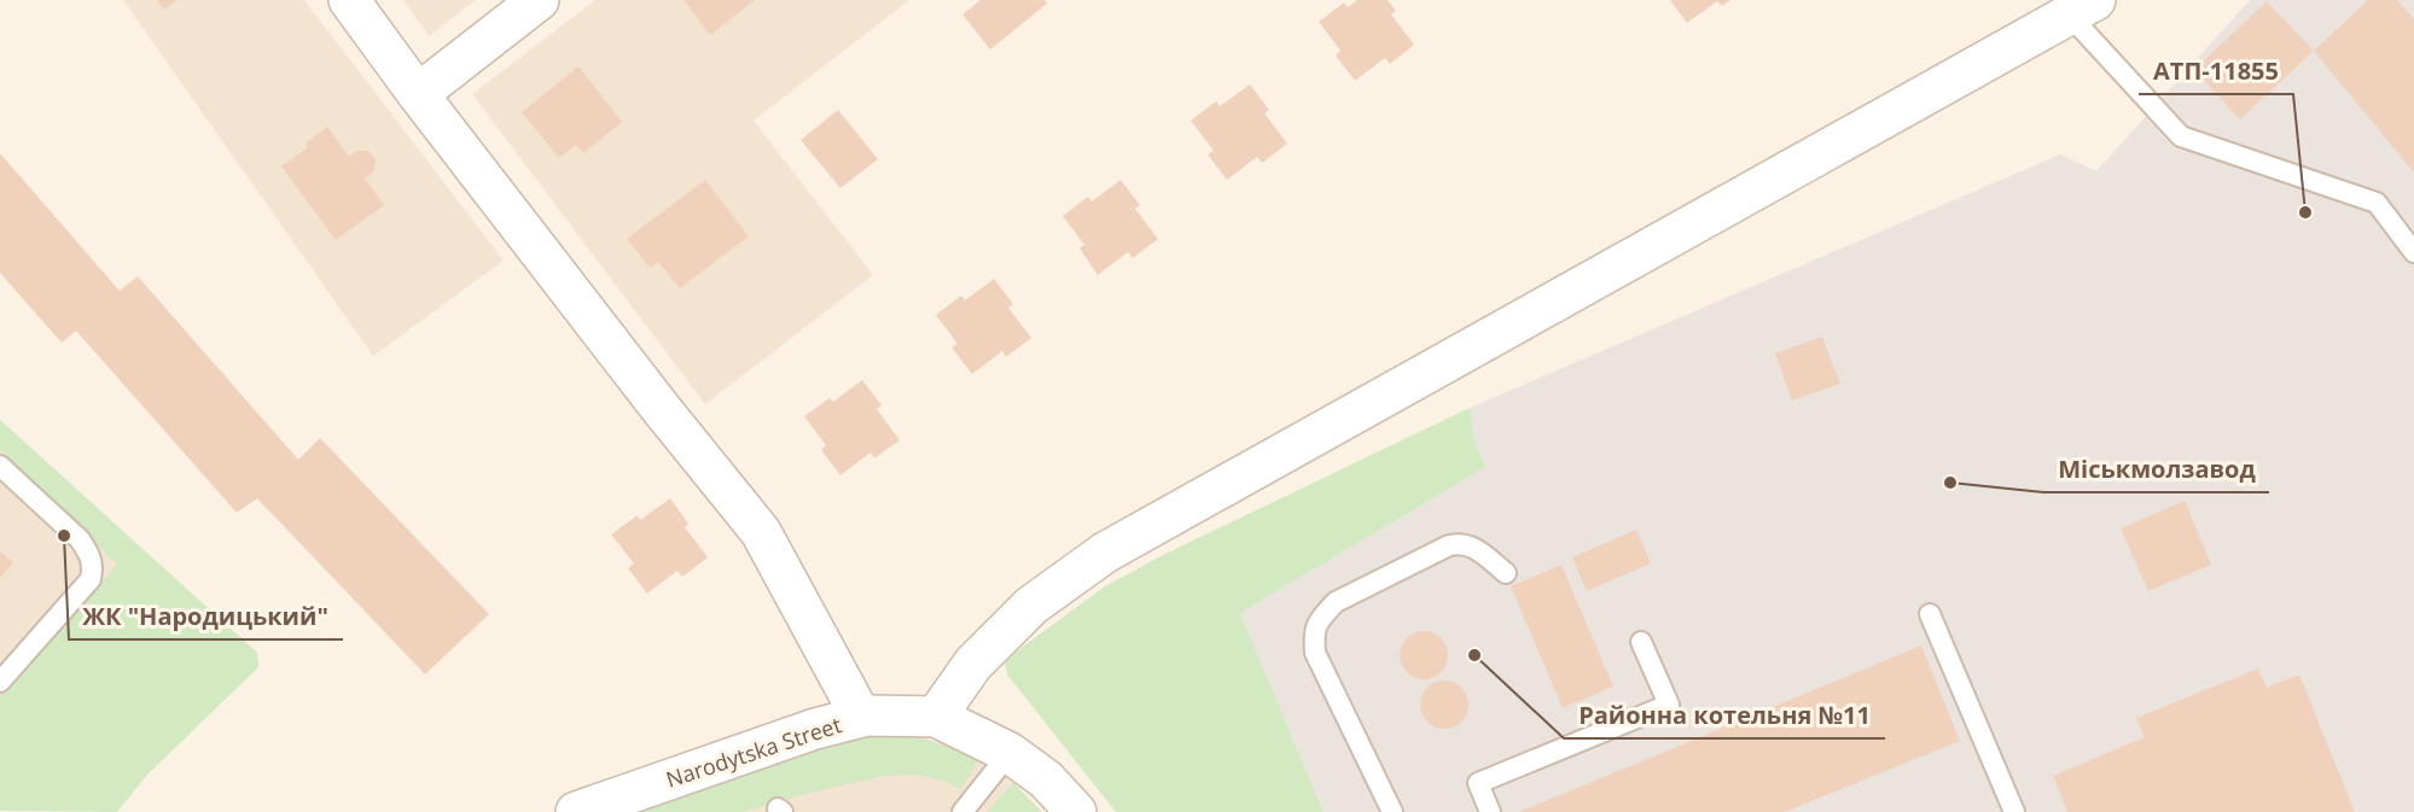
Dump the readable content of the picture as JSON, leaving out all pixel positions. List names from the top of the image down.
{
  "streets": {
    "street": ["Narodytska Street"]
  },
  "places": [
    "АТП-11855",
    "Міськмолзавод",
    "ЖК \"Народицький\"",
    "Районна котельня №11"
  ]
}
